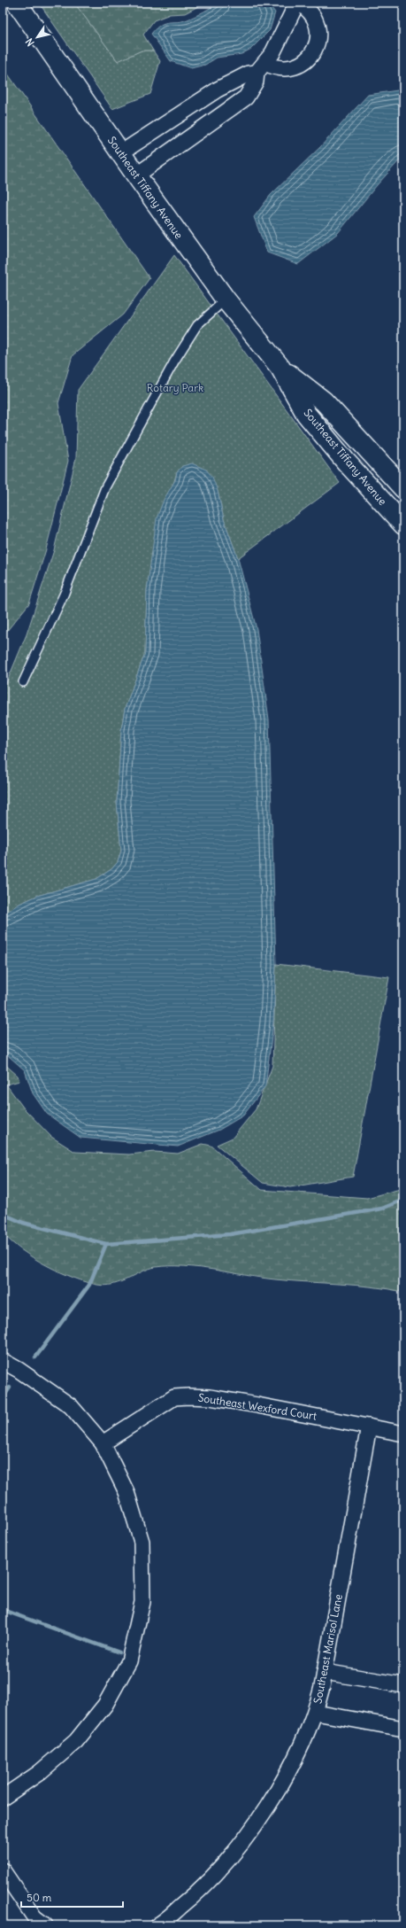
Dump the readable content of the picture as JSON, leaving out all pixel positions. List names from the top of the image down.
{
  "streets": {
    "street": ["Southeast Tiffany Avenue", "Southeast Wexford Court", "Southeast Marisol Lane"]
  },
  "crossings": [
    ["Southeast Wexford Court", "Southeast Marisol Lane"]
  ],
  "parks": ["Rotary Park"],
  "scale_bar": "50 m",
  "north": "bottom left"
}
